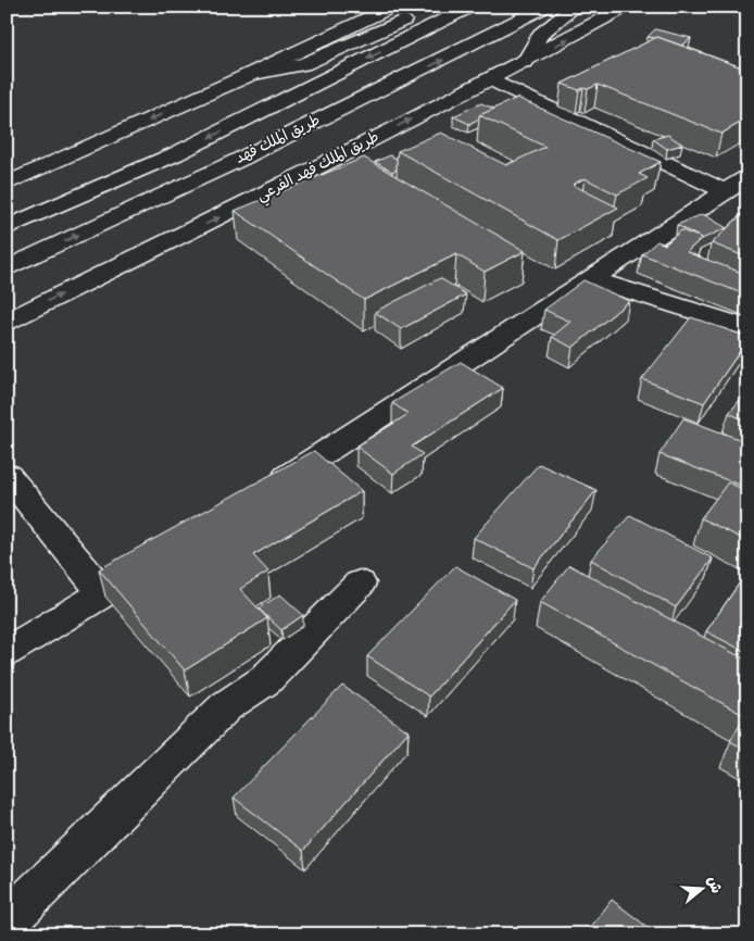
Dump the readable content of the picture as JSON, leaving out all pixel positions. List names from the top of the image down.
{
  "streets": {
    "main road": ["طريق الملك فهد", "طريق الملك فهد الفرعي"]
  },
  "north": "right"
}
